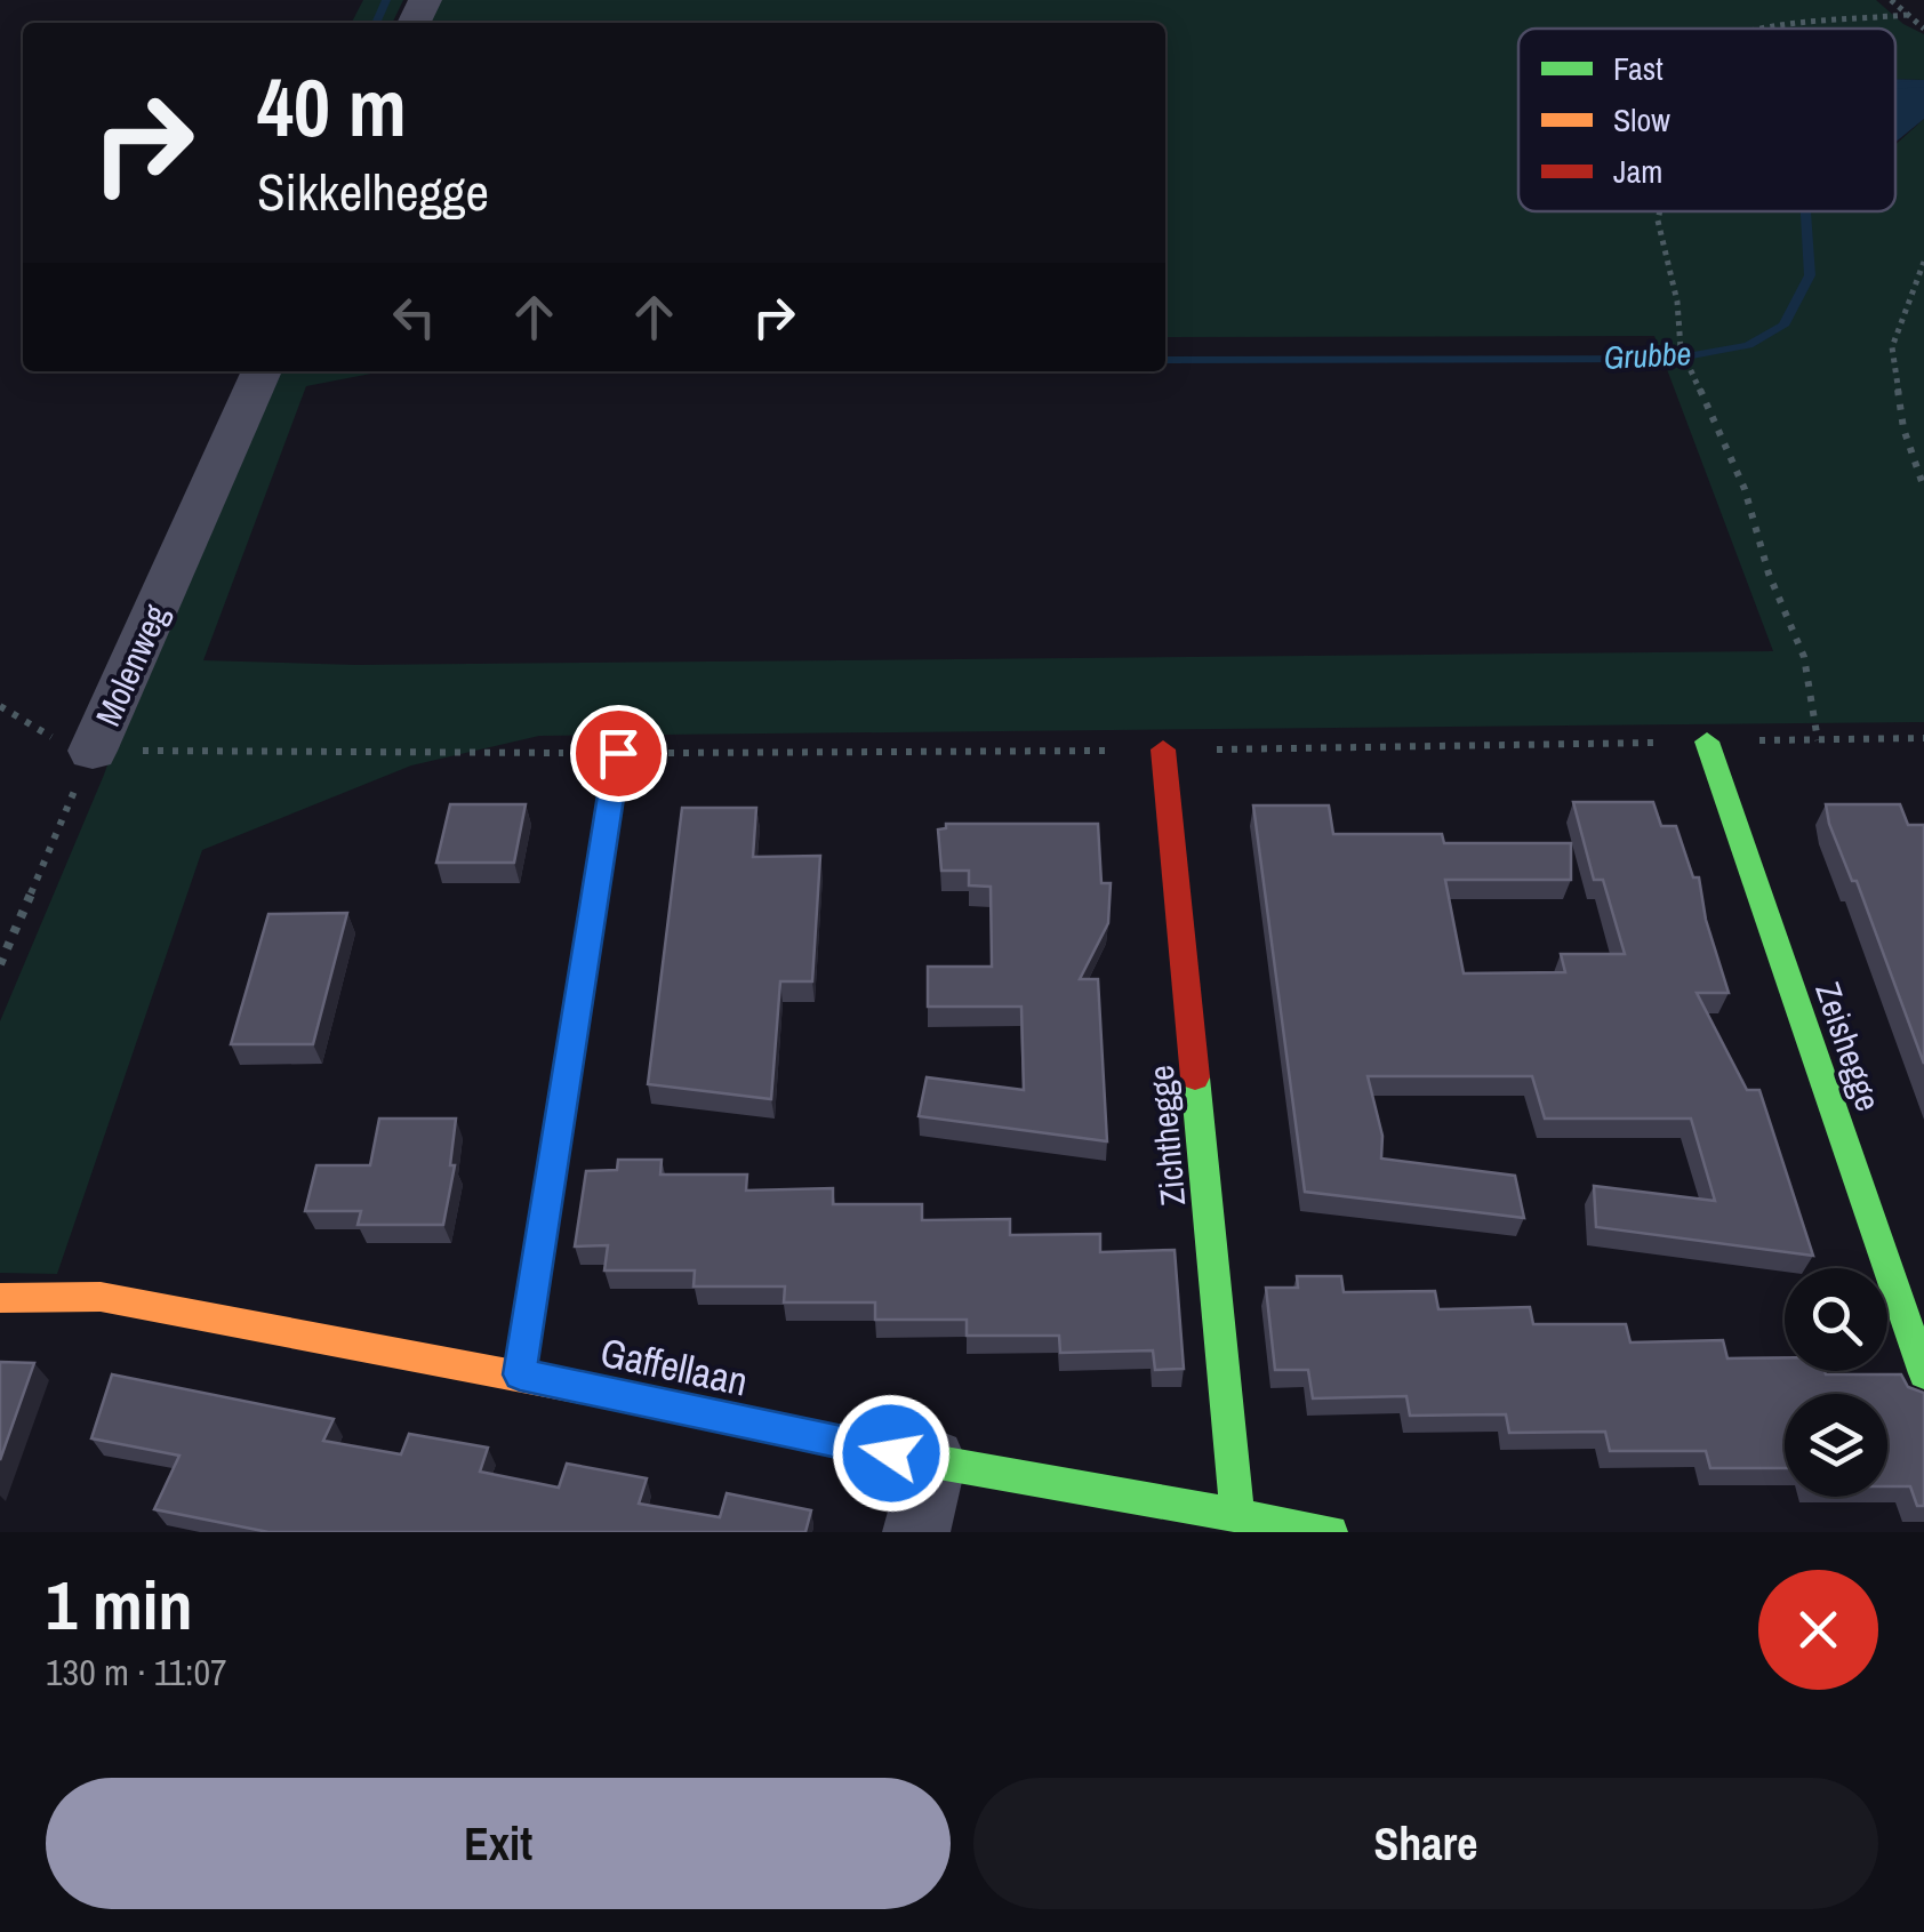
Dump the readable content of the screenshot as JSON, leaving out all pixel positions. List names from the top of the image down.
{
  "streets": {
    "street": [
      "Molenweg",
      "Zeishegge",
      "Zichthegge",
      "Gaffellaan"
    ]
  },
  "crossings": [
    ["Zichthegge", "Gaffellaan"]
  ],
  "water": ["Grubbe"],
  "legend": ["Fast", "Slow", "Jam"],
  "page": {
    "turn": ["40 m", "Sikkelhegge"],
    "heading": ["1 min", "130 m · 11:07"],
    "buttons": ["Exit", "Share"]
  }
}
